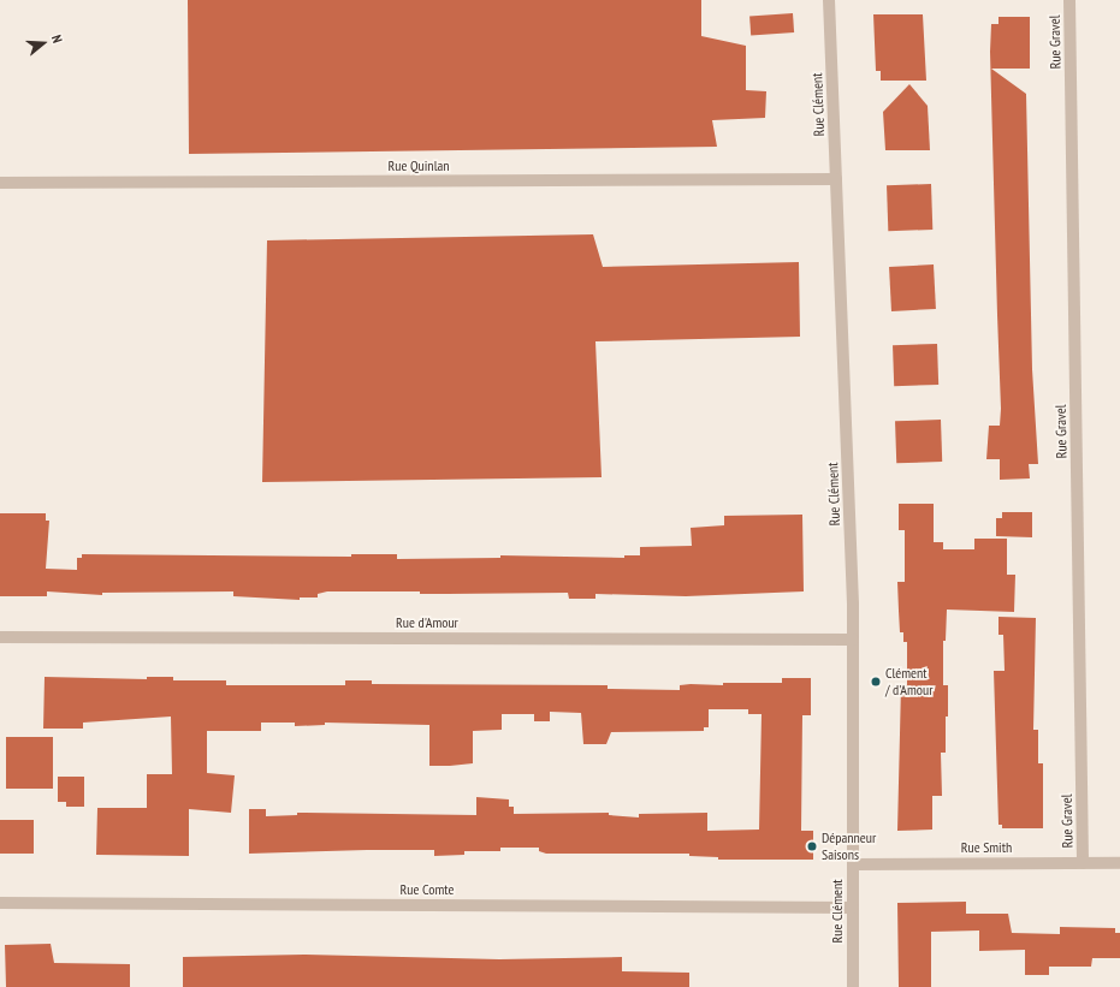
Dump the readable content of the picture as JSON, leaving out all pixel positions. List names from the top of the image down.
{
  "streets": {
    "street": [
      "Rue Gravel",
      "Rue Clément",
      "Rue Quinlan",
      "Rue d'Amour",
      "Rue Smith",
      "Rue Comte"
    ]
  },
  "crossings": [
    ["Rue Gravel", "Rue Smith"],
    ["Rue Clément", "Rue Quinlan"],
    ["Rue Clément", "Rue d'Amour"],
    ["Rue Clément", "Rue Smith"],
    ["Rue Clément", "Rue Comte"]
  ],
  "places": ["Clément / d'Amour", "Dépanneur Saisons"],
  "north": "right"
}
